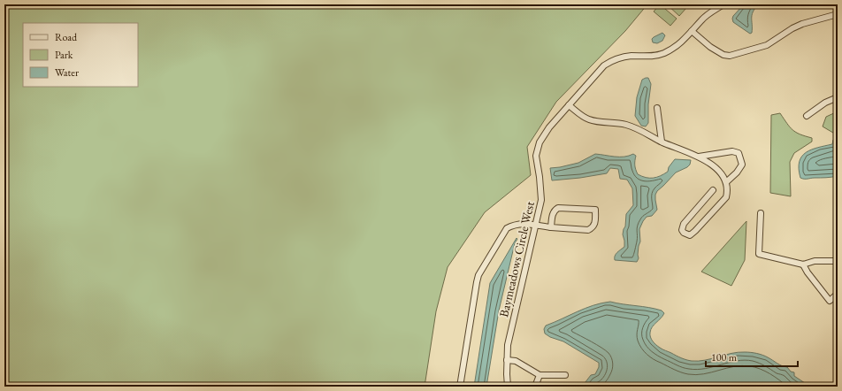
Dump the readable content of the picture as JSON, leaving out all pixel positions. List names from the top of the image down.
{
  "streets": {
    "street": ["Baymeadows Circle West"]
  },
  "legend": ["Road", "Park", "Water"],
  "scale_bar": "100 m"
}
